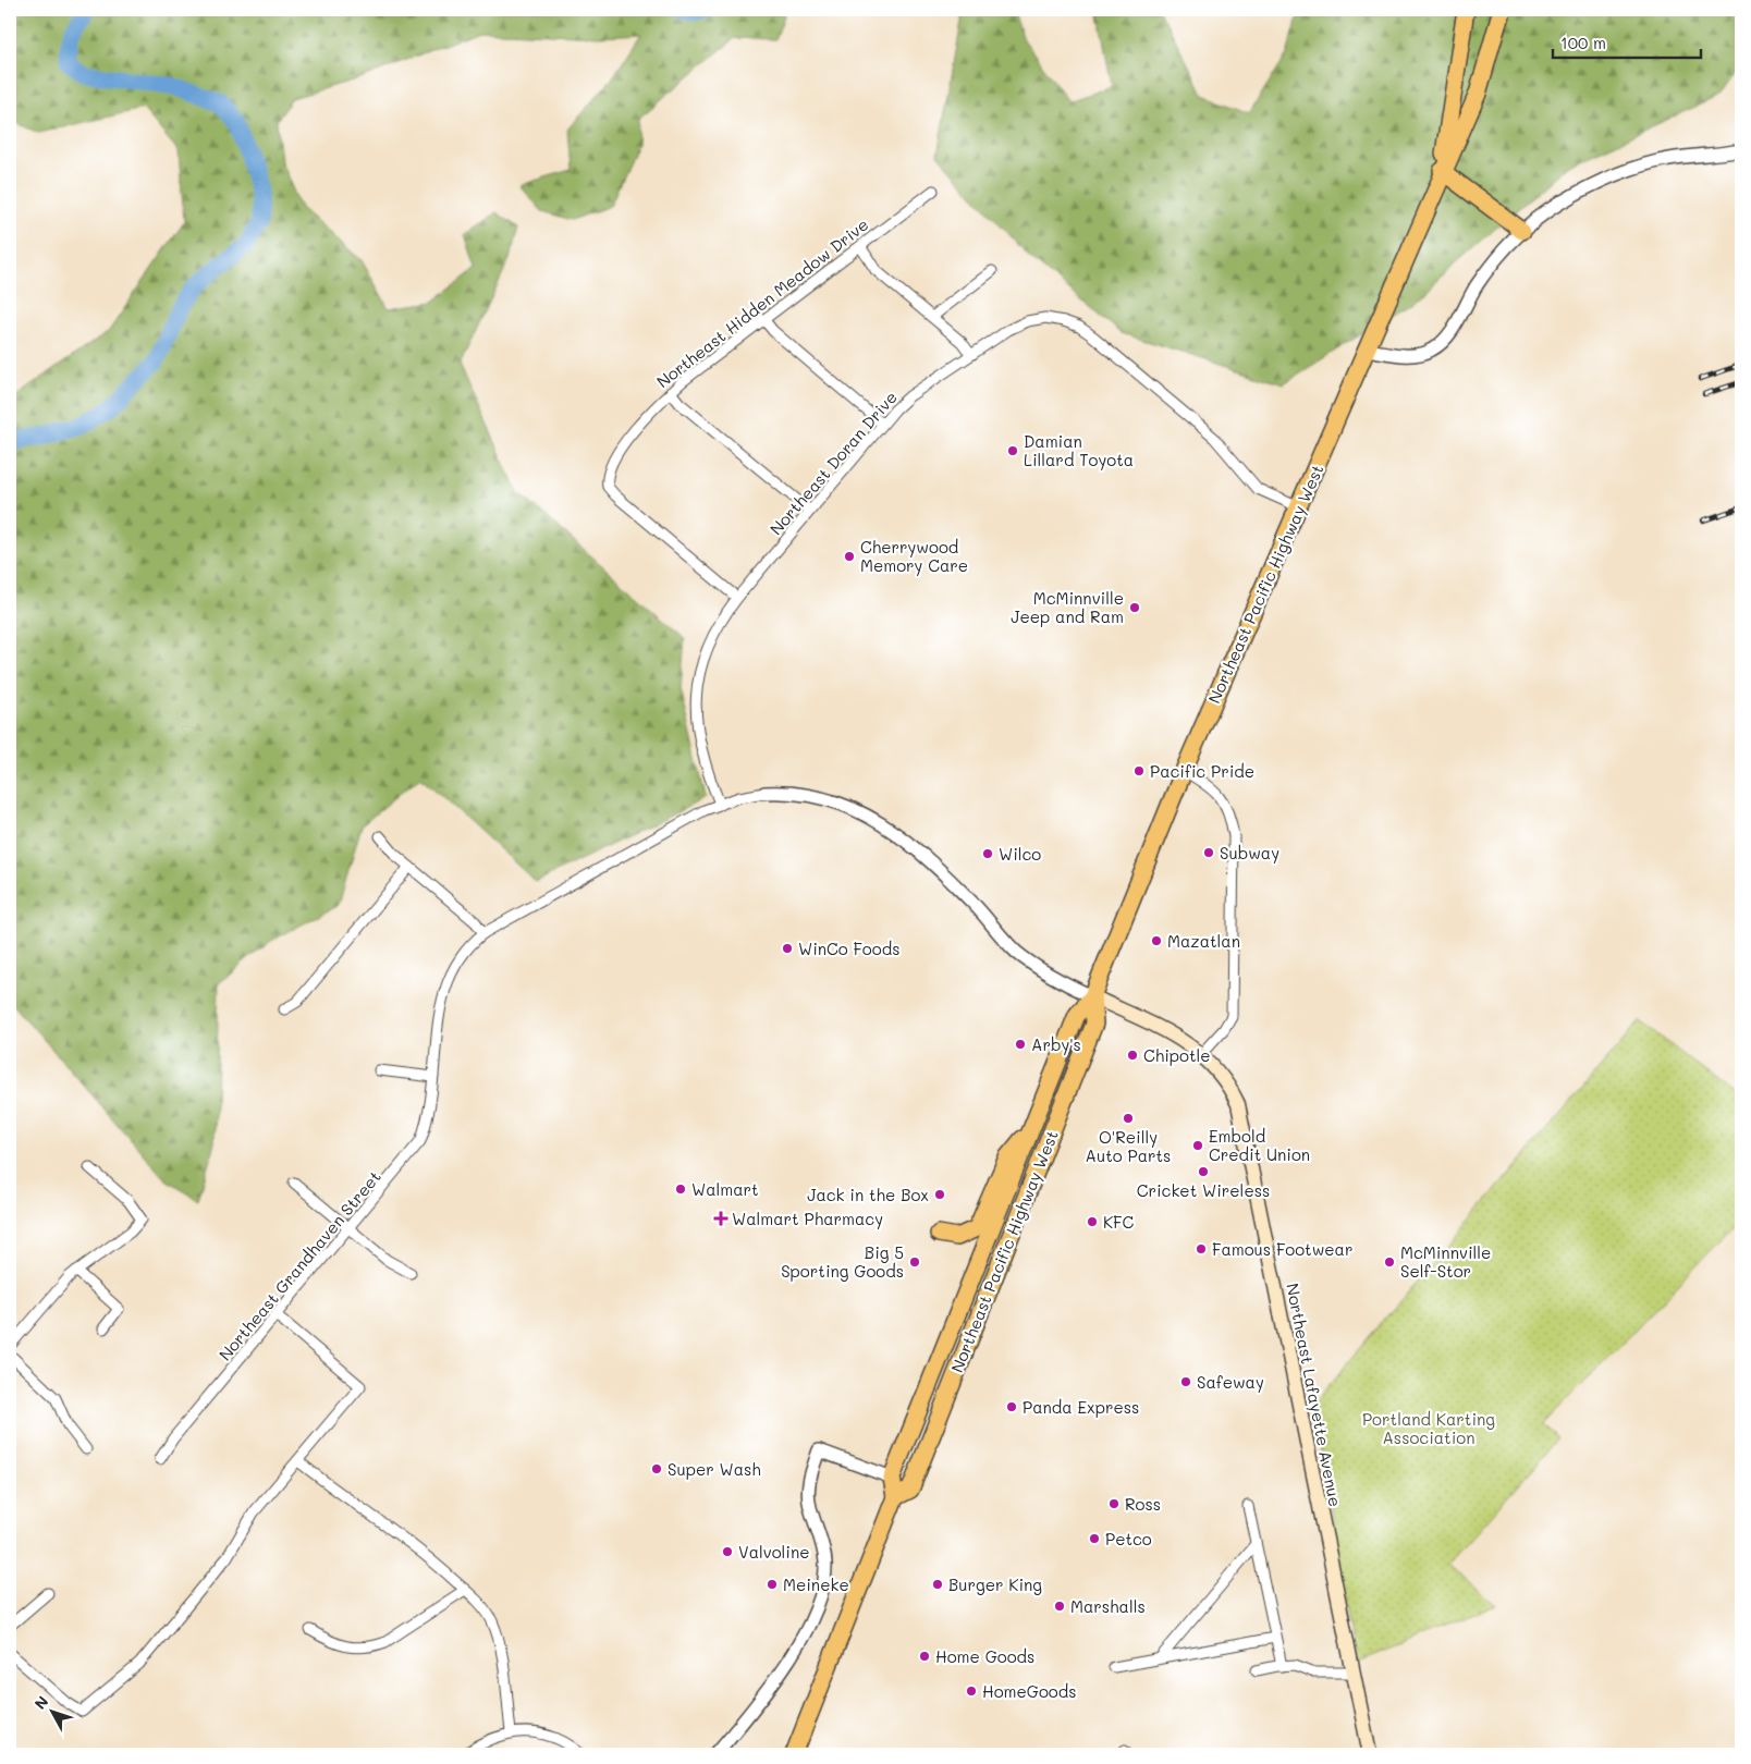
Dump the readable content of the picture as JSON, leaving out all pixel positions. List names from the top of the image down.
{
  "streets": {
    "highway": ["Northeast Pacific Highway West"],
    "main road": ["Northeast Lafayette Avenue"],
    "street": ["Northeast Hidden Meadow Drive", "Northeast Doran Drive", "Northeast Grandhaven Street"]
  },
  "crossings": [
    ["Northeast Hidden Meadow Drive", "Northeast Doran Drive"],
    ["Northeast Doran Drive", "Northeast Pacific Highway West"],
    ["Northeast Doran Drive", "Northeast Grandhaven Street"],
    ["Northeast Pacific Highway West", "Northeast Lafayette Avenue"]
  ],
  "parks": ["Portland Karting Association"],
  "places": {
    "other": [
      "Damian Lillard Toyota",
      "Cherrywood Memory Care",
      "McMinnville Jeep and Ram",
      "Pacific Pride",
      "Subway",
      "Wilco",
      "Mazatlan",
      "WinCo Foods",
      "Arby's",
      "Chipotle",
      "O'Reilly Auto Parts",
      "Embold Credit Union",
      "Cricket Wireless",
      "Walmart",
      "Jack in the Box",
      "KFC",
      "Famous Footwear",
      "Big 5 Sporting Goods",
      "McMinnville Self-Stor",
      "Safeway",
      "Panda Express",
      "Super Wash",
      "Ross",
      "Petco",
      "Valvoline",
      "Meineke",
      "Burger King",
      "Marshalls",
      "Home Goods",
      "HomeGoods"
    ],
    "health": ["Walmart Pharmacy"]
  },
  "scale_bar": "100 m",
  "north": "top left"
}
